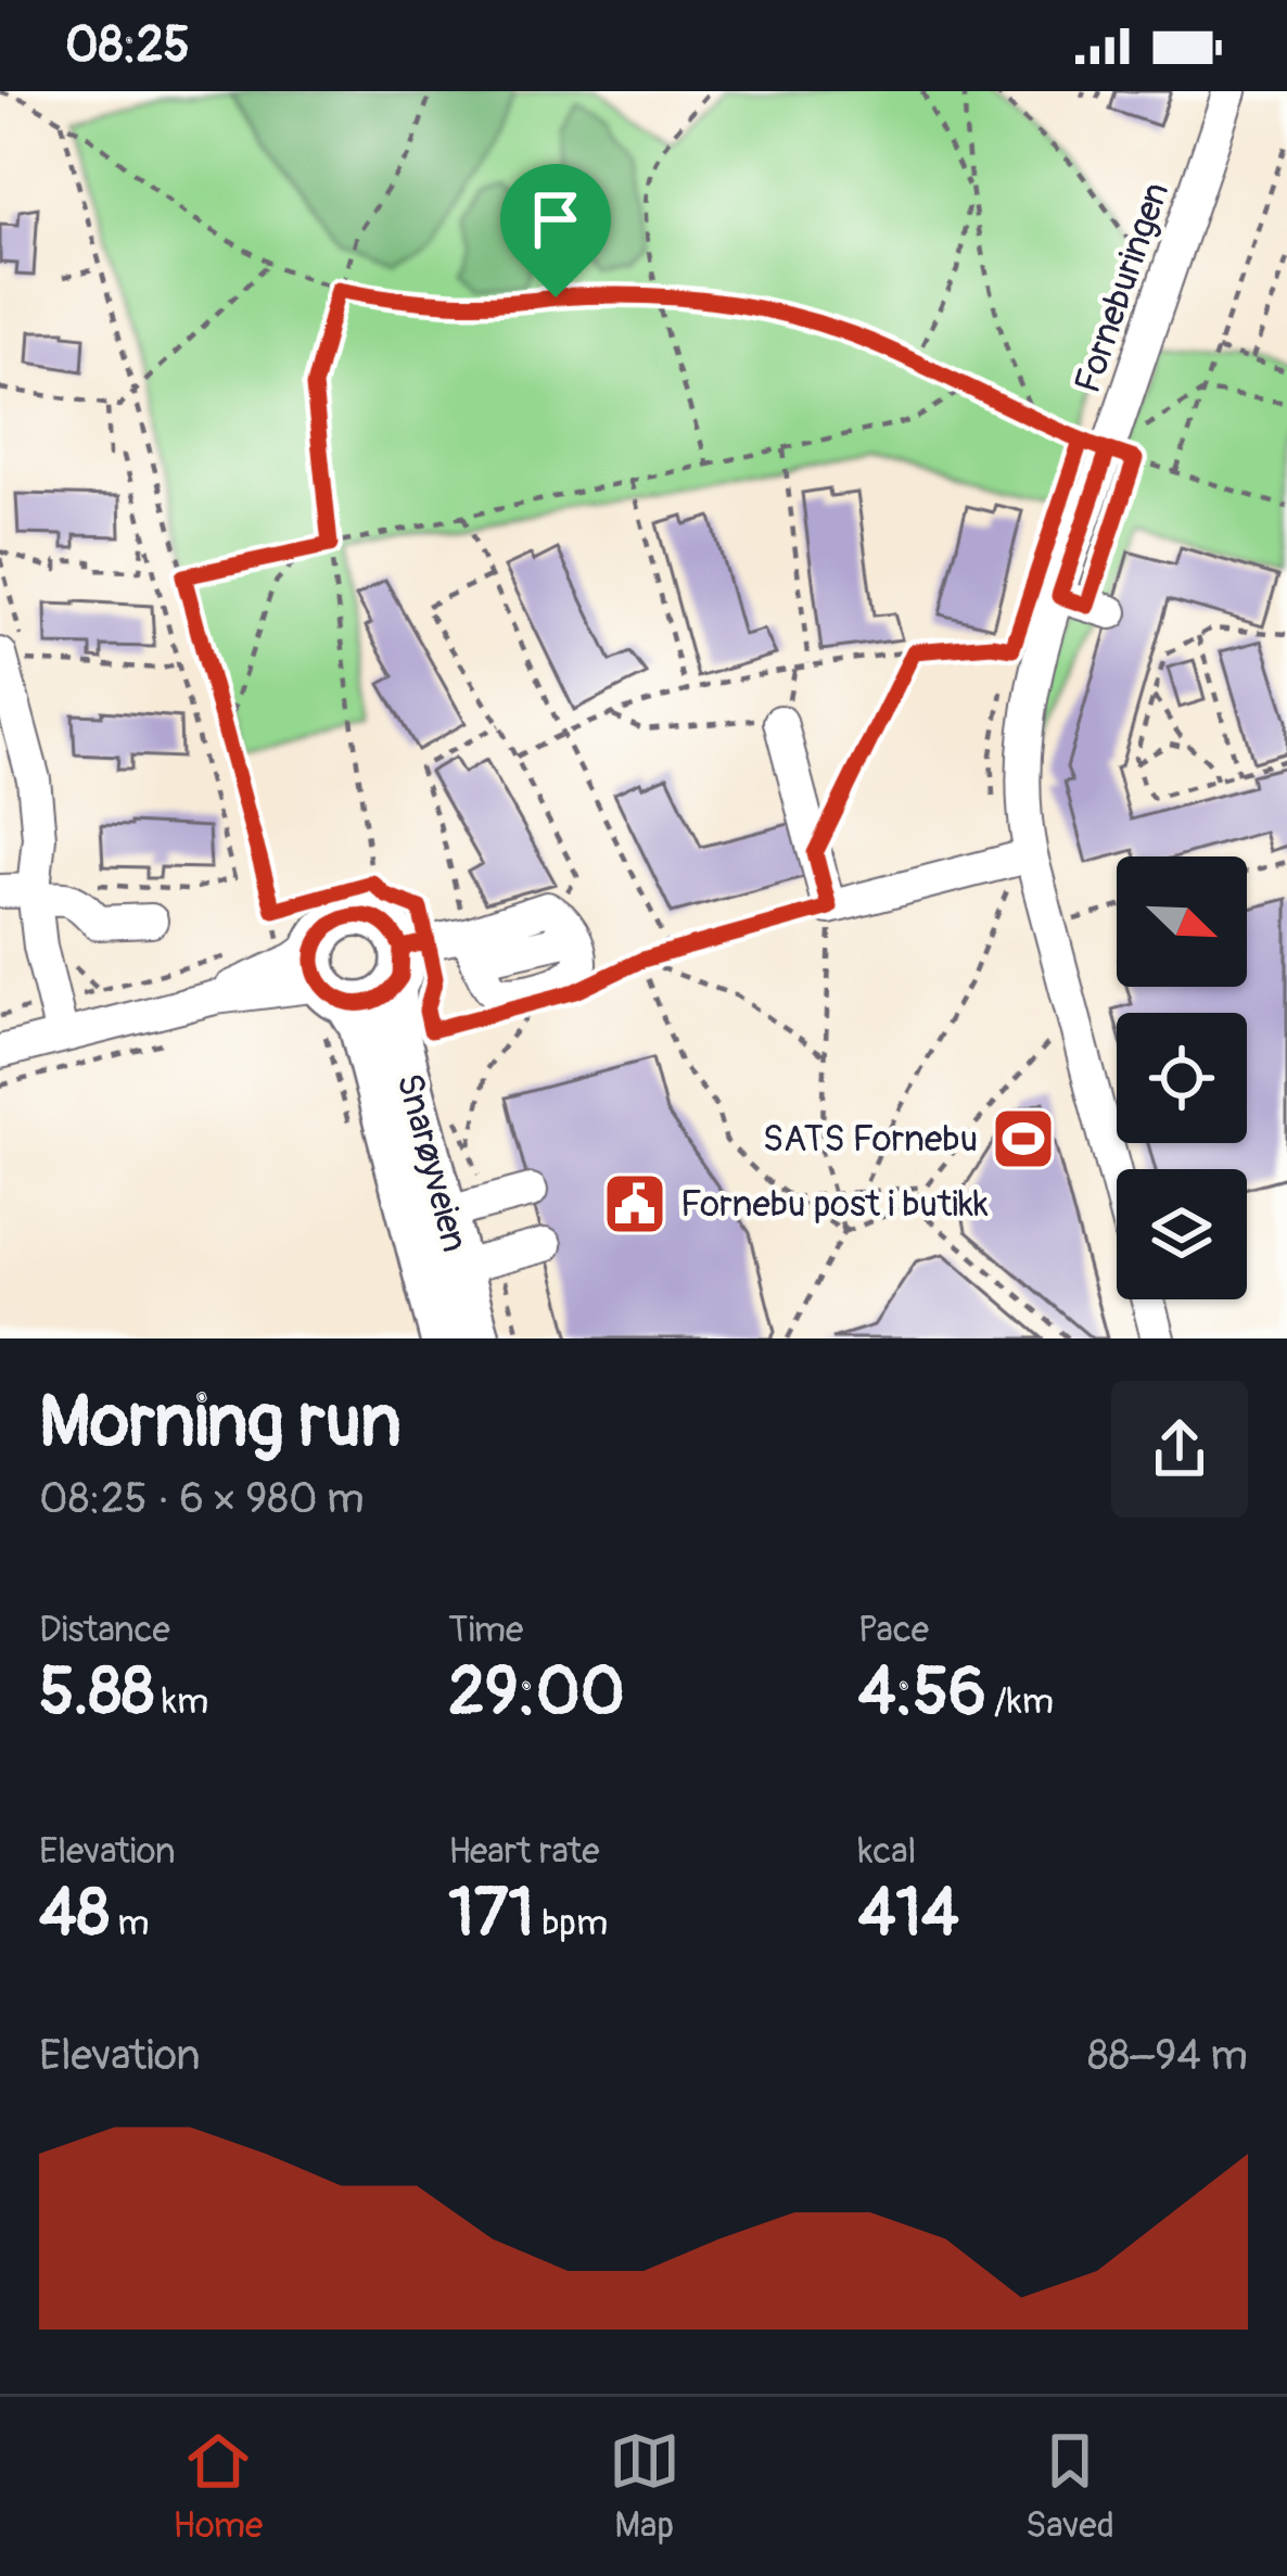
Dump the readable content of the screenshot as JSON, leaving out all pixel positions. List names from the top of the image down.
{
  "streets": {
    "main road": ["Snarøyveien"],
    "street": ["Forneburingen"]
  },
  "places": {
    "sports": ["SATS Fornebu"],
    "public building": ["Fornebu post i butikk"]
  },
  "north": "bottom right",
  "page": {
    "status": "08:25",
    "heading": ["Morning run", "08:25 · 6 × 980 m"],
    "stats": [
      ["Distance", "5.88 km"],
      ["Time", "29:00"],
      ["Pace", "4:56 /km"],
      ["Elevation", "48 m"],
      ["Heart rate", "171 bpm"],
      ["kcal", "414"]
    ],
    "chart": ["Elevation", "88–94 m"],
    "tabs": ["Home", "Map", "Saved"]
  }
}
